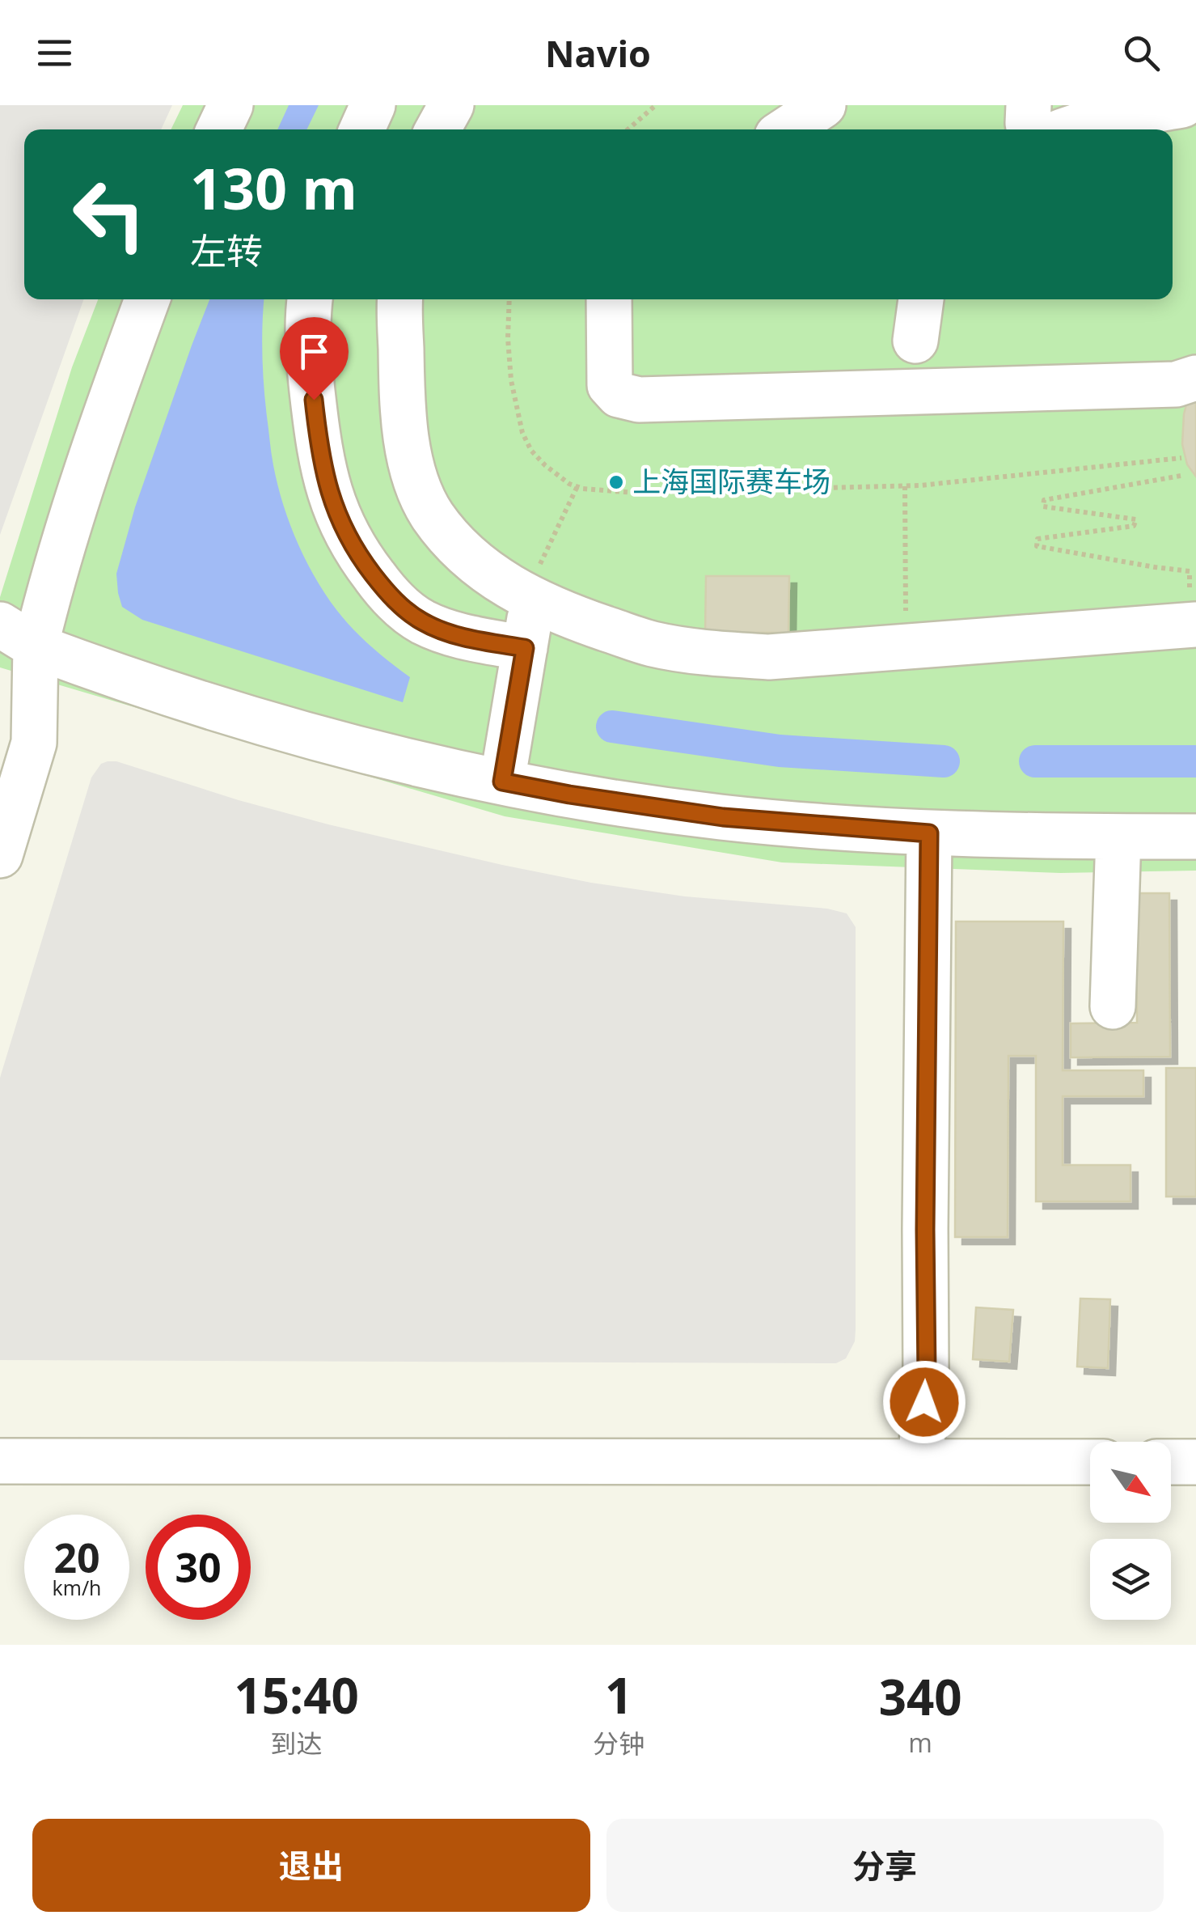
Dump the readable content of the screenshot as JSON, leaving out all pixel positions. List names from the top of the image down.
{
  "places": ["上海国际赛车场"],
  "north": "bottom right",
  "page": {
    "header": "Navio",
    "turn": ["130 m", "左转"],
    "speed": "20 km/h",
    "limit": "30",
    "eta": [
      "15:40",
      "到达",
      "1",
      "分钟",
      "340",
      "m"
    ],
    "buttons": ["退出", "分享"]
  }
}
